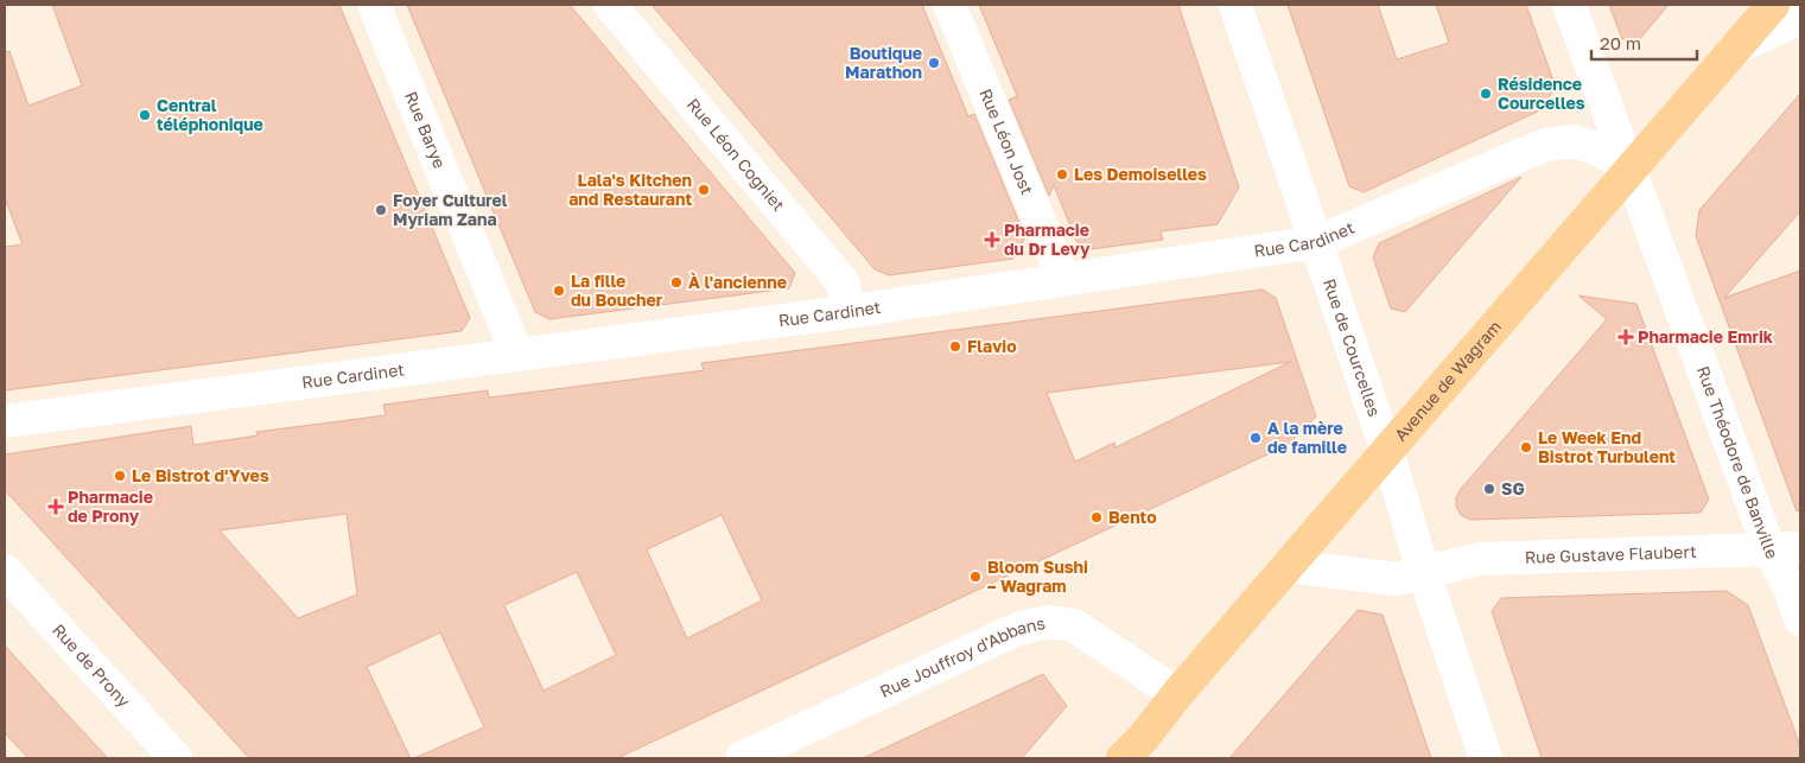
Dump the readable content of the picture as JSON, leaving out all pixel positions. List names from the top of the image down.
{
  "streets": {
    "main road": ["Avenue de Wagram"],
    "street": [
      "Rue Barye",
      "Rue Léon Jost",
      "Rue Léon Cogniet",
      "Rue Cardinet",
      "Rue de Courcelles",
      "Rue Théodore de Banville",
      "Rue Gustave Flaubert",
      "Rue Jouffroy d'Abbans",
      "Rue de Prony"
    ]
  },
  "crossings": [
    ["Rue Barye", "Rue Cardinet"],
    ["Rue Léon Jost", "Rue Cardinet"],
    ["Rue Léon Cogniet", "Rue Cardinet"],
    ["Rue Cardinet", "Rue de Courcelles"],
    ["Rue Cardinet", "Avenue de Wagram"],
    ["Rue Cardinet", "Rue Théodore de Banville"],
    ["Rue de Courcelles", "Avenue de Wagram"],
    ["Rue de Courcelles", "Rue Gustave Flaubert"],
    ["Avenue de Wagram", "Rue Théodore de Banville"],
    ["Avenue de Wagram", "Rue Gustave Flaubert"],
    ["Avenue de Wagram", "Rue Jouffroy d'Abbans"],
    ["Rue Théodore de Banville", "Rue Gustave Flaubert"]
  ],
  "places": {
    "other": [
      "Boutique Marathon",
      "Résidence Courcelles",
      "Central téléphonique",
      "Les Demoiselles",
      "Lala's Kitchen and Restaurant",
      "Foyer Culturel Myriam Zana",
      "À l'ancienne",
      "La fille du Boucher",
      "Flavio",
      "A la mère de famille",
      "Le Week End Bistrot Turbulent",
      "Le Bistrot d'Yves",
      "SG",
      "Bento",
      "Bloom Sushi – Wagram"
    ],
    "health": ["Pharmacie du Dr Levy", "Pharmacie Emrik", "Pharmacie de Prony"]
  },
  "scale_bar": "20 m"
}
